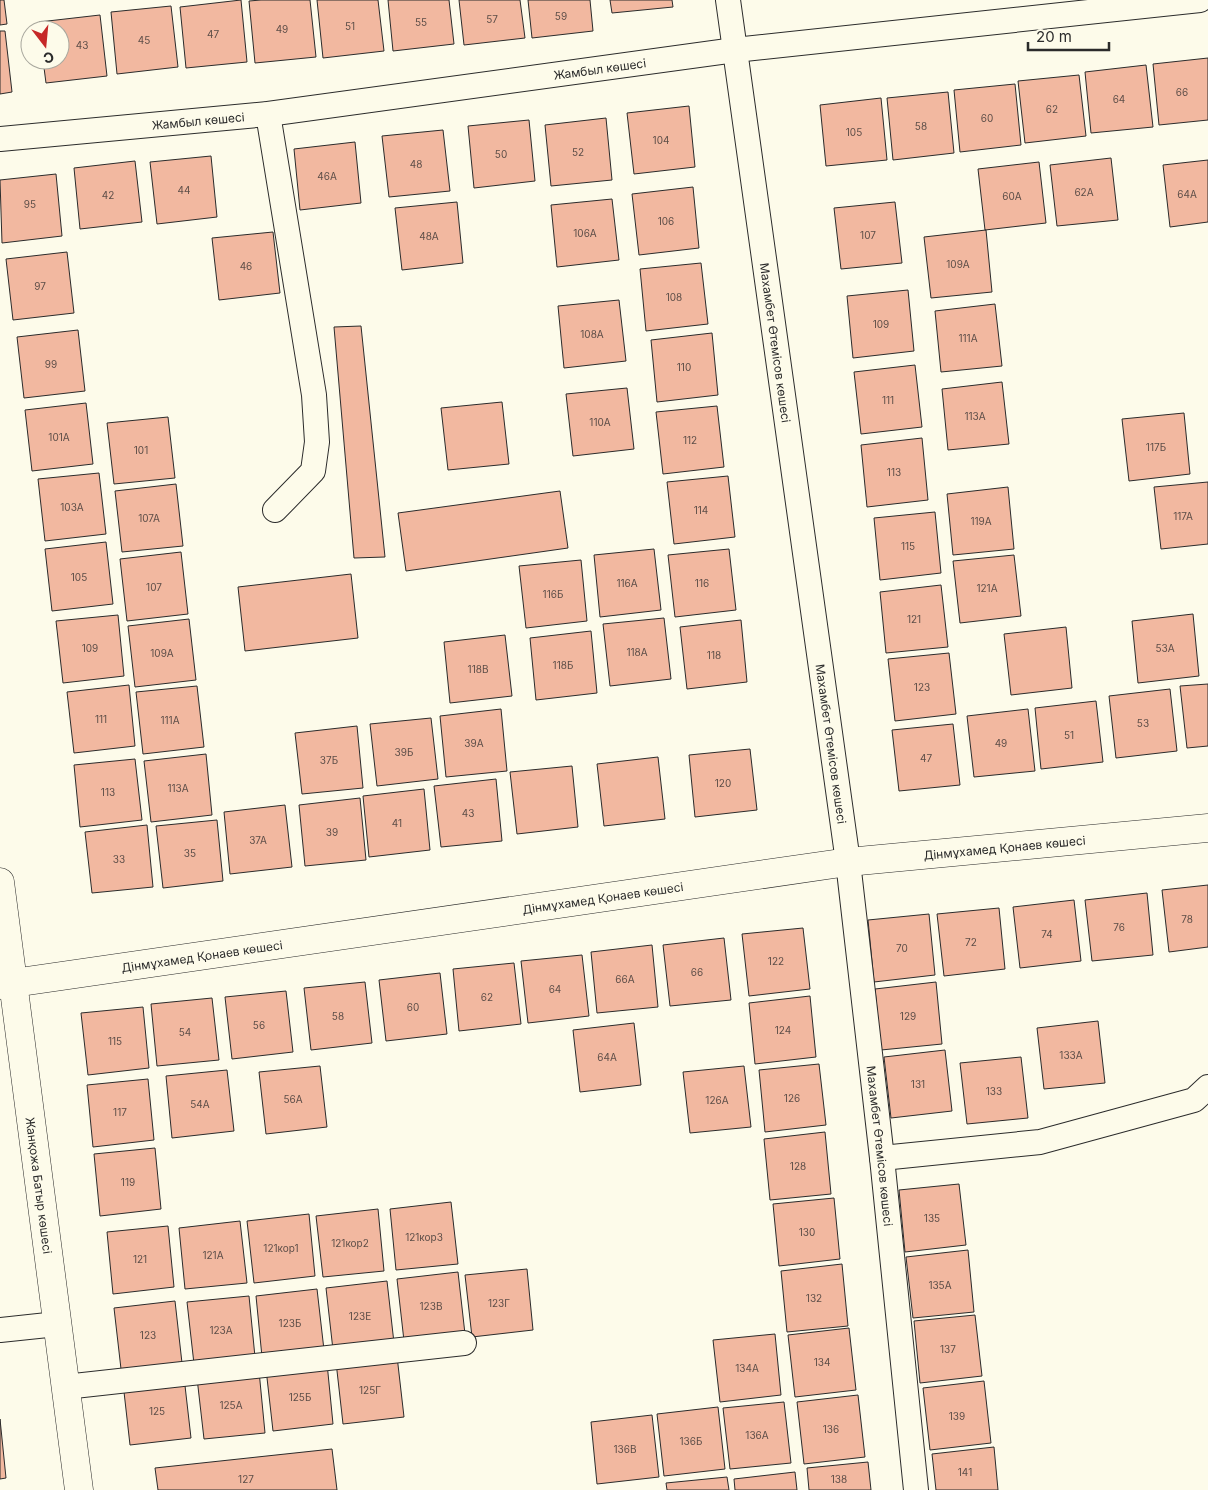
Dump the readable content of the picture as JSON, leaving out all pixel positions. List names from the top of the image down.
{
  "streets": {
    "street": [
      "Жамбыл көшесі",
      "Махамбет Өтемісов көшесі",
      "Дінмұхамед Қонаев көшесі",
      "Жанқожа Батыр көшесі"
    ]
  },
  "crossings": [
    ["Жамбыл көшесі", "Махамбет Өтемісов көшесі"],
    ["Махамбет Өтемісов көшесі", "Дінмұхамед Қонаев көшесі"],
    ["Дінмұхамед Қонаев көшесі", "Жанқожа Батыр көшесі"]
  ],
  "house_numbers": [
    "59",
    "57",
    "55",
    "51",
    "49",
    "47",
    "45",
    "43",
    "66",
    "64",
    "62",
    "60",
    "58",
    "105",
    "104",
    "52",
    "50",
    "48",
    "46А",
    "44",
    "62А",
    "64А",
    "42",
    "60А",
    "95",
    "106",
    "106А",
    "107",
    "48А",
    "109А",
    "46",
    "97",
    "108",
    "109",
    "108А",
    "111А",
    "99",
    "110",
    "111",
    "113А",
    "110А",
    "101А",
    "112",
    "117Б",
    "101",
    "113",
    "103А",
    "114",
    "117А",
    "107А",
    "119А",
    "115",
    "105",
    "116А",
    "116",
    "107",
    "121А",
    "116Б",
    "121",
    "109",
    "53А",
    "118А",
    "109А",
    "118",
    "118Б",
    "118В",
    "123",
    "111",
    "111А",
    "53",
    "51",
    "39А",
    "49",
    "39Б",
    "47",
    "37Б",
    "120",
    "113А",
    "113",
    "43",
    "41",
    "39",
    "37А",
    "35",
    "33",
    "78",
    "76",
    "74",
    "72",
    "70",
    "122",
    "66",
    "66А",
    "64",
    "62",
    "60",
    "58",
    "129",
    "56",
    "124",
    "54",
    "115",
    "133А",
    "64А",
    "131",
    "133",
    "126",
    "56А",
    "126А",
    "54А",
    "117",
    "128",
    "119",
    "135",
    "130",
    "121кор3",
    "121кор2",
    "121кор1",
    "121А",
    "121",
    "135А",
    "132",
    "123Г",
    "123В",
    "123Е",
    "123Б",
    "123А",
    "123",
    "137",
    "134",
    "134А",
    "125Г",
    "125Б",
    "125А",
    "125",
    "139",
    "136",
    "136А",
    "136Б",
    "136В",
    "141",
    "127",
    "138"
  ],
  "scale_bar": "20 m",
  "north": "bottom"
}
